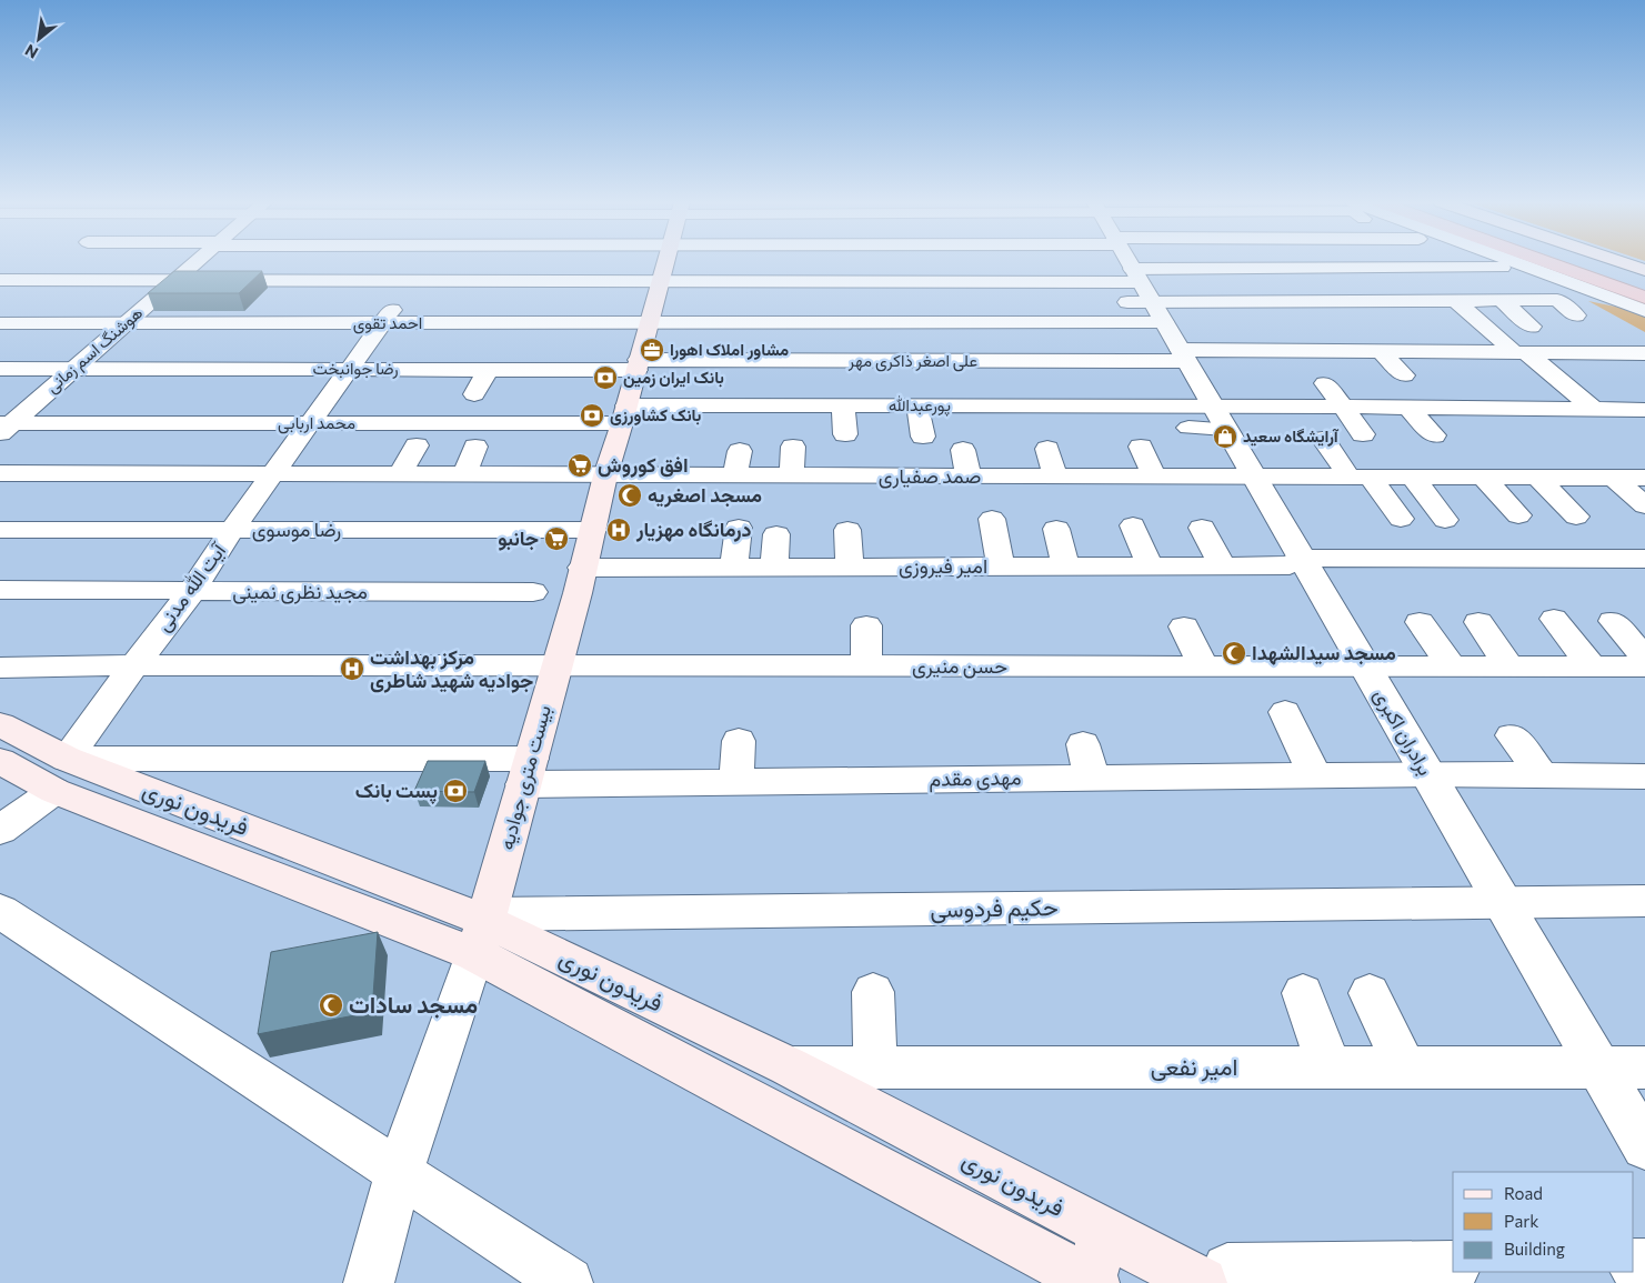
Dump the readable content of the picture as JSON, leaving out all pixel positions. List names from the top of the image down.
{
  "streets": {
    "main road": ["بیست متری جوادیه", "فریدون نوری"],
    "street": [
      "احمد تقوی",
      "هوشنگ اسم زمانی",
      "علی اصغر ذاکری مهر",
      "رضا جوانبخت",
      "پورعبدالله",
      "محمد اربابی",
      "صمد صفیاری",
      "رضا موسوی",
      "امیر فیروزی",
      "آیت‌ الله مدنی",
      "مجید نظری نمینی",
      "حسن منیری",
      "برادران اکبری",
      "مهدی مقدم",
      "حکیم فردوسی",
      "امیر نفعی"
    ]
  },
  "crossings": [
    ["احمد تقوی", "هوشنگ اسم زمانی"],
    ["احمد تقوی", "آیت‌ الله مدنی"],
    ["احمد تقوی", "بیست متری جوادیه"],
    ["هوشنگ اسم زمانی", "رضا جوانبخت"],
    ["هوشنگ اسم زمانی", "محمد اربابی"],
    ["علی اصغر ذاکری مهر", "رضا جوانبخت"],
    ["علی اصغر ذاکری مهر", "برادران اکبری"],
    ["علی اصغر ذاکری مهر", "بیست متری جوادیه"],
    ["رضا جوانبخت", "آیت‌ الله مدنی"],
    ["رضا جوانبخت", "بیست متری جوادیه"],
    ["پورعبدالله", "محمد اربابی"],
    ["پورعبدالله", "برادران اکبری"],
    ["پورعبدالله", "بیست متری جوادیه"],
    ["محمد اربابی", "آیت‌ الله مدنی"],
    ["محمد اربابی", "بیست متری جوادیه"],
    ["صمد صفیاری", "آیت‌ الله مدنی"],
    ["صمد صفیاری", "برادران اکبری"],
    ["صمد صفیاری", "بیست متری جوادیه"],
    ["رضا موسوی", "آیت‌ الله مدنی"],
    ["رضا موسوی", "بیست متری جوادیه"],
    ["امیر فیروزی", "برادران اکبری"],
    ["امیر فیروزی", "بیست متری جوادیه"],
    ["آیت‌ الله مدنی", "مجید نظری نمینی"],
    ["آیت‌ الله مدنی", "حسن منیری"],
    ["آیت‌ الله مدنی", "مهدی مقدم"],
    ["آیت‌ الله مدنی", "فریدون نوری"],
    ["حسن منیری", "برادران اکبری"],
    ["حسن منیری", "بیست متری جوادیه"],
    ["برادران اکبری", "مهدی مقدم"],
    ["برادران اکبری", "حکیم فردوسی"],
    ["برادران اکبری", "امیر نفعی"],
    ["بیست متری جوادیه", "مهدی مقدم"],
    ["بیست متری جوادیه", "فریدون نوری"],
    ["بیست متری جوادیه", "حکیم فردوسی"],
    ["مهدی مقدم", "فریدون نوری"],
    ["فریدون نوری", "حکیم فردوسی"],
    ["فریدون نوری", "امیر نفعی"]
  ],
  "places": {
    "office": ["مشاور املاک اهورا"],
    "bank": ["بانک ایران زمین", "بانک کشاورزی", "پست بانک"],
    "shop": ["آرایشگاه سعید"],
    "supermarket": ["افق کوروش", "جانبو"],
    "mosque": ["مسجد اصغریه", "مسجد سیدالشهدا", "مسجد سادات"],
    "hospital": ["درمانگاه مهزیار", "مرکز بهداشت جوادیه شهید شاطری"]
  },
  "legend": ["Road", "Park", "Building"],
  "north": "bottom left"
}
